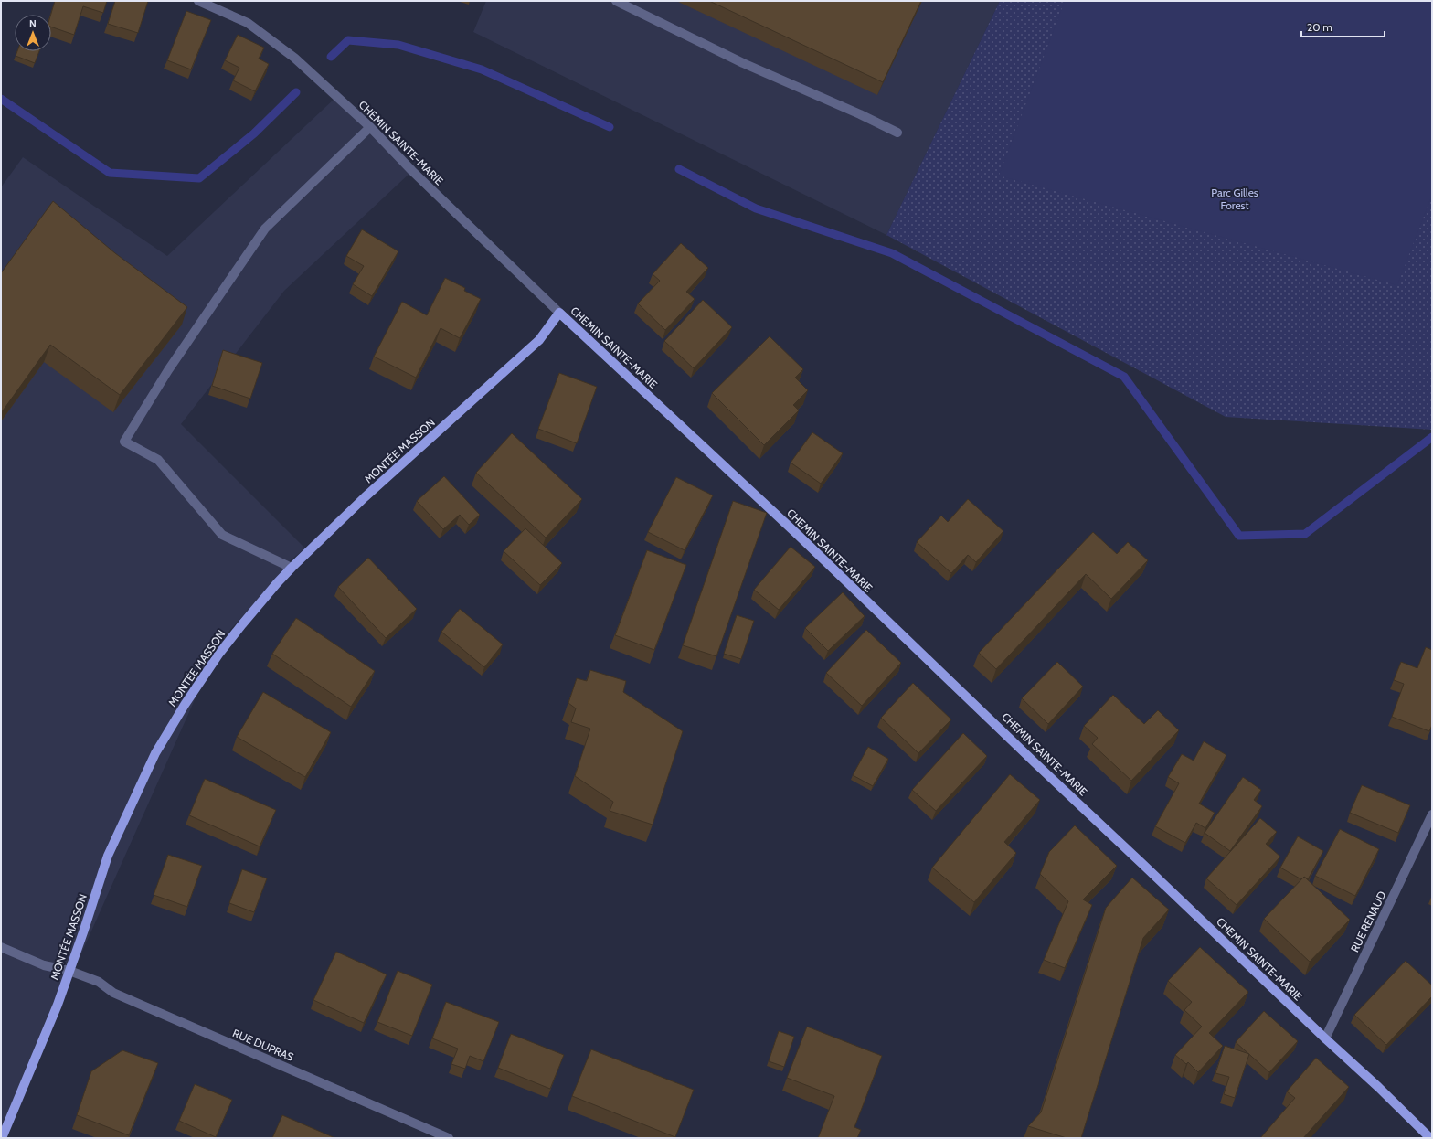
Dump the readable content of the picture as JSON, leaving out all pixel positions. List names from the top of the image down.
{
  "streets": {
    "main road": ["CHEMIN SAINTE-MARIE", "MONTÉE MASSON"],
    "street": ["RUE RENAUD", "RUE DUPRAS"]
  },
  "crossings": [
    ["CHEMIN SAINTE-MARIE", "MONTÉE MASSON"],
    ["CHEMIN SAINTE-MARIE", "RUE RENAUD"],
    ["MONTÉE MASSON", "RUE DUPRAS"]
  ],
  "parks": ["Parc Gilles Forest"],
  "scale_bar": "20 m",
  "north": "top"
}
